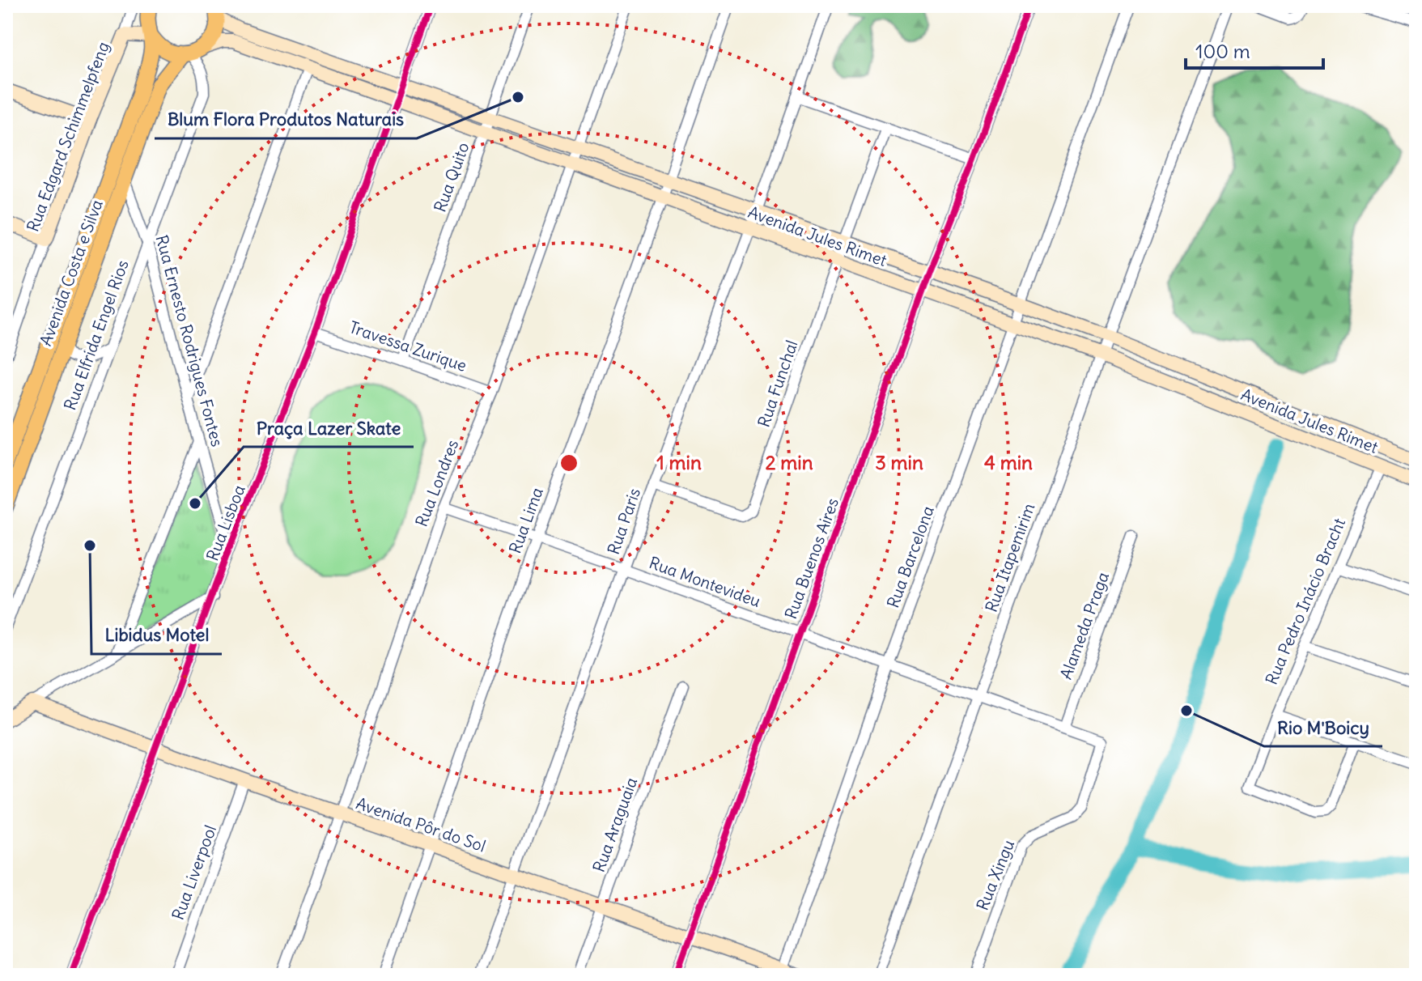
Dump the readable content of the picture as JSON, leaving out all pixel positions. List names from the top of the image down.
{
  "streets": {
    "main road": [
      "Rua Edgard Schimmelpfeng",
      "Avenida Jules Rimet",
      "Avenida Costa e Silva",
      "Avenida Pôr do Sol"
    ],
    "street": [
      "Rua Quito",
      "Rua Elfrida Engel Rios",
      "Rua Ernesto Rodrigues Fontes",
      "Travessa Zurique",
      "Rua Funchal",
      "Rua Londres",
      "Rua Lima",
      "Rua Paris",
      "Rua Lisboa",
      "Rua Barcelona",
      "Rua Itapemirim",
      "Rua Buenos Aires",
      "Rua Montevideu",
      "Rua Pedro Inácio Bracht",
      "Alameda Praga",
      "Rua Araguaia",
      "Rua Liverpool",
      "Rua Xingu"
    ]
  },
  "crossings": [
    ["Rua Edgard Schimmelpfeng", "Avenida Costa e Silva"],
    ["Rua Quito", "Avenida Jules Rimet"],
    ["Rua Quito", "Travessa Zurique"],
    ["Avenida Jules Rimet", "Avenida Costa e Silva"],
    ["Avenida Jules Rimet", "Rua Elfrida Engel Rios"],
    ["Avenida Jules Rimet", "Rua Funchal"],
    ["Avenida Jules Rimet", "Rua Londres"],
    ["Avenida Jules Rimet", "Rua Lima"],
    ["Avenida Jules Rimet", "Rua Paris"],
    ["Avenida Jules Rimet", "Rua Lisboa"],
    ["Avenida Jules Rimet", "Rua Barcelona"],
    ["Avenida Jules Rimet", "Rua Itapemirim"],
    ["Avenida Jules Rimet", "Rua Buenos Aires"],
    ["Avenida Jules Rimet", "Rua Pedro Inácio Bracht"],
    ["Avenida Costa e Silva", "Rua Elfrida Engel Rios"],
    ["Avenida Costa e Silva", "Rua Ernesto Rodrigues Fontes"],
    ["Rua Elfrida Engel Rios", "Rua Ernesto Rodrigues Fontes"],
    ["Rua Ernesto Rodrigues Fontes", "Rua Lisboa"],
    ["Travessa Zurique", "Rua Londres"],
    ["Travessa Zurique", "Rua Lisboa"],
    ["Rua Funchal", "Rua Paris"],
    ["Rua Londres", "Rua Montevideu"],
    ["Rua Londres", "Avenida Pôr do Sol"],
    ["Rua Lima", "Rua Montevideu"],
    ["Rua Lima", "Avenida Pôr do Sol"],
    ["Rua Paris", "Rua Montevideu"],
    ["Rua Paris", "Avenida Pôr do Sol"],
    ["Rua Lisboa", "Avenida Pôr do Sol"],
    ["Rua Barcelona", "Rua Montevideu"],
    ["Rua Barcelona", "Avenida Pôr do Sol"],
    ["Rua Itapemirim", "Rua Montevideu"],
    ["Rua Buenos Aires", "Rua Montevideu"],
    ["Rua Buenos Aires", "Avenida Pôr do Sol"],
    ["Rua Montevideu", "Alameda Praga"],
    ["Rua Montevideu", "Rua Xingu"],
    ["Avenida Pôr do Sol", "Rua Araguaia"],
    ["Avenida Pôr do Sol", "Rua Liverpool"]
  ],
  "places": [
    "Blum Flora Produtos Naturais",
    "Praça Lazer Skate",
    "Libidus Motel",
    "Rio M'Boicy"
  ],
  "scale_bar": "100 m",
  "rings": [
    "1 min",
    "2 min",
    "3 min",
    "4 min"
  ]
}
